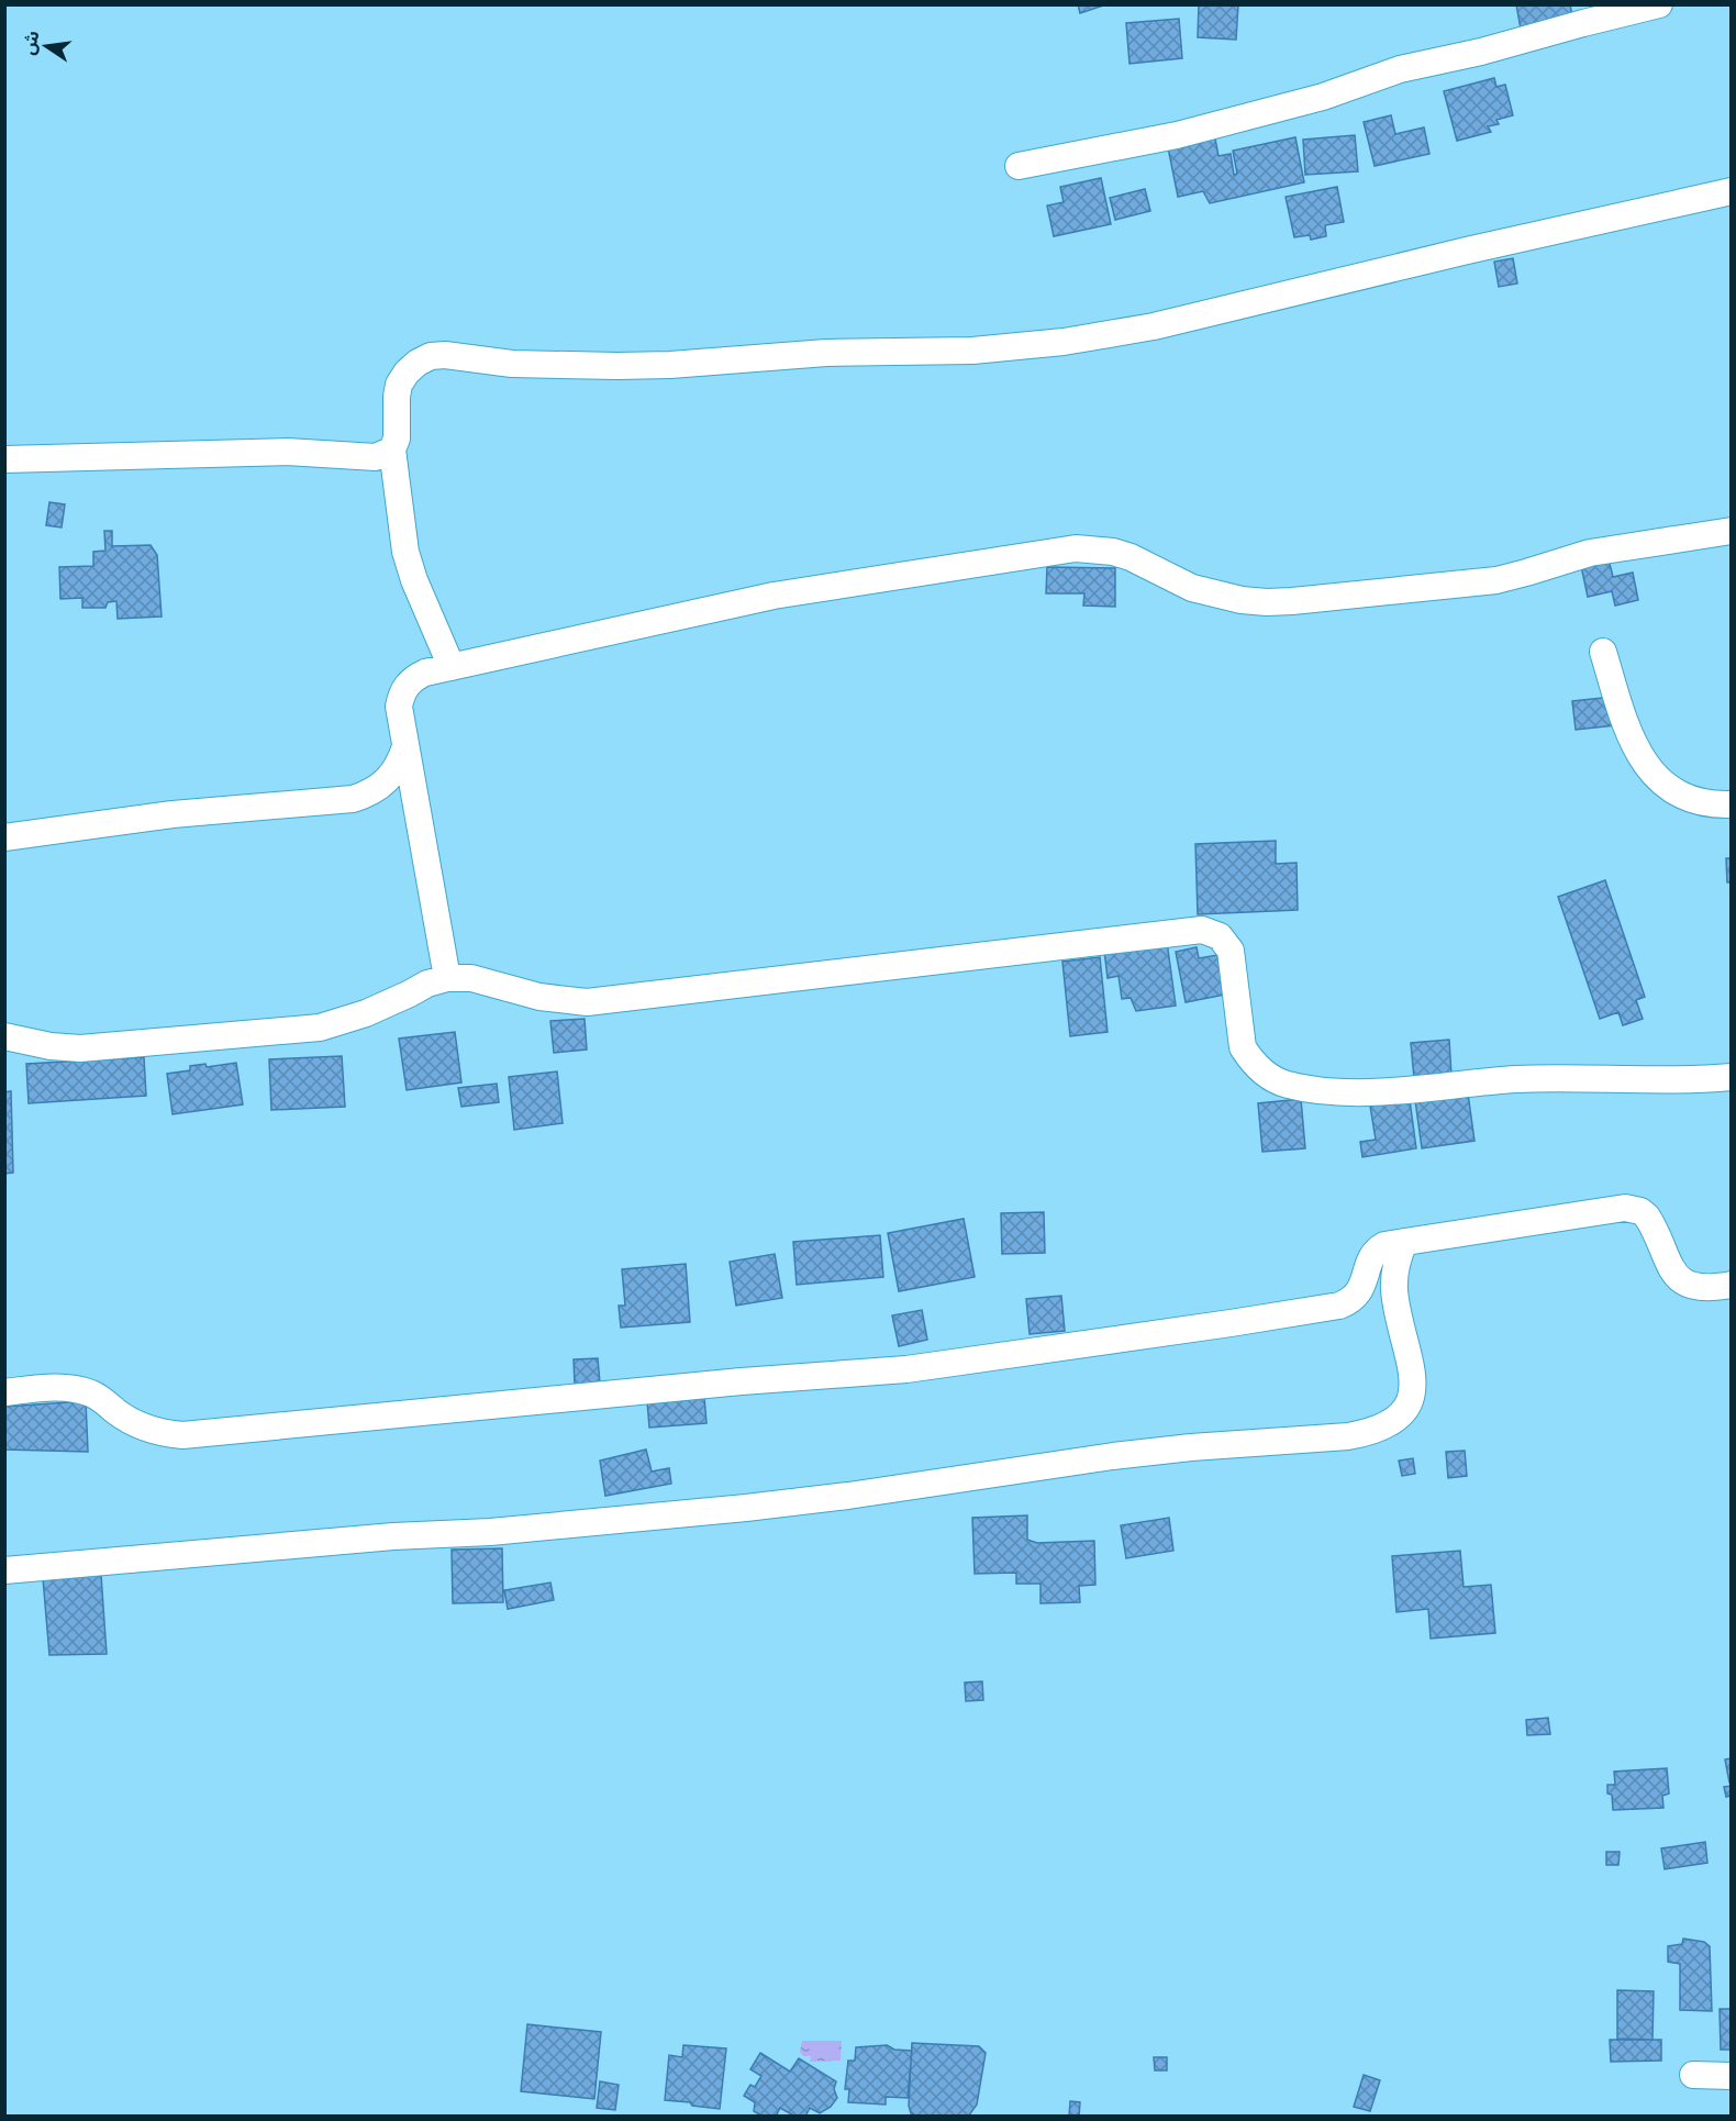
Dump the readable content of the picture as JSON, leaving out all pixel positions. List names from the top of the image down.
{
  "north": "left"
}
